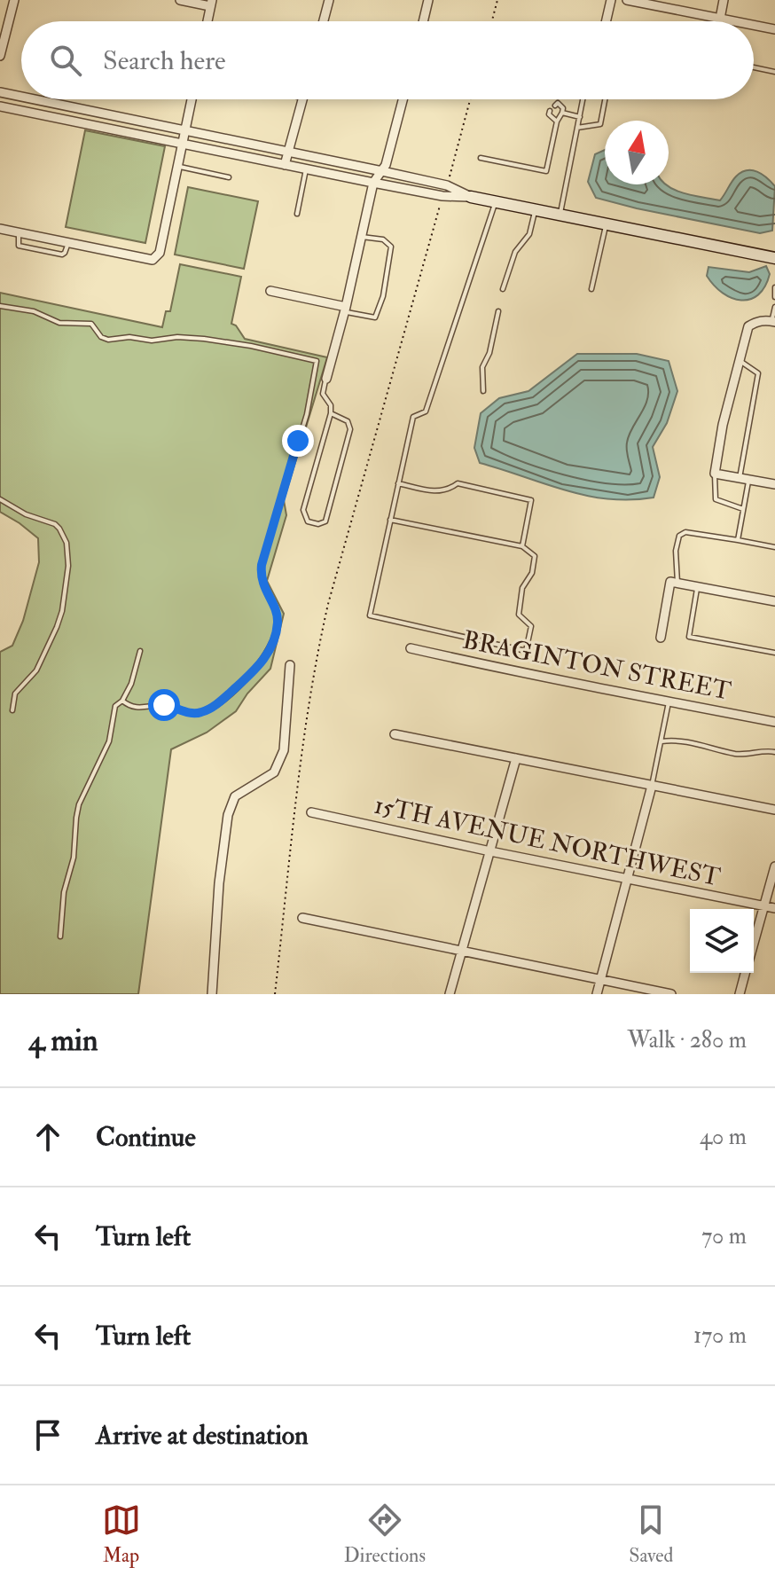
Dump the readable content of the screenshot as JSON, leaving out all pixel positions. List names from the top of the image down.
{
  "streets": {
    "street": ["BRAGINTON STREET", "15TH AVENUE NORTHWEST"]
  },
  "north": "top",
  "page": {
    "search": "Search here",
    "heading": ["4 min", "Walk · 280 m"],
    "list": [
      ["Continue", "40 m"],
      ["Turn left", "70 m"],
      ["Turn left", "170 m"],
      "Arrive at destination"
    ],
    "nav": ["Map", "Directions", "Saved"]
  }
}
